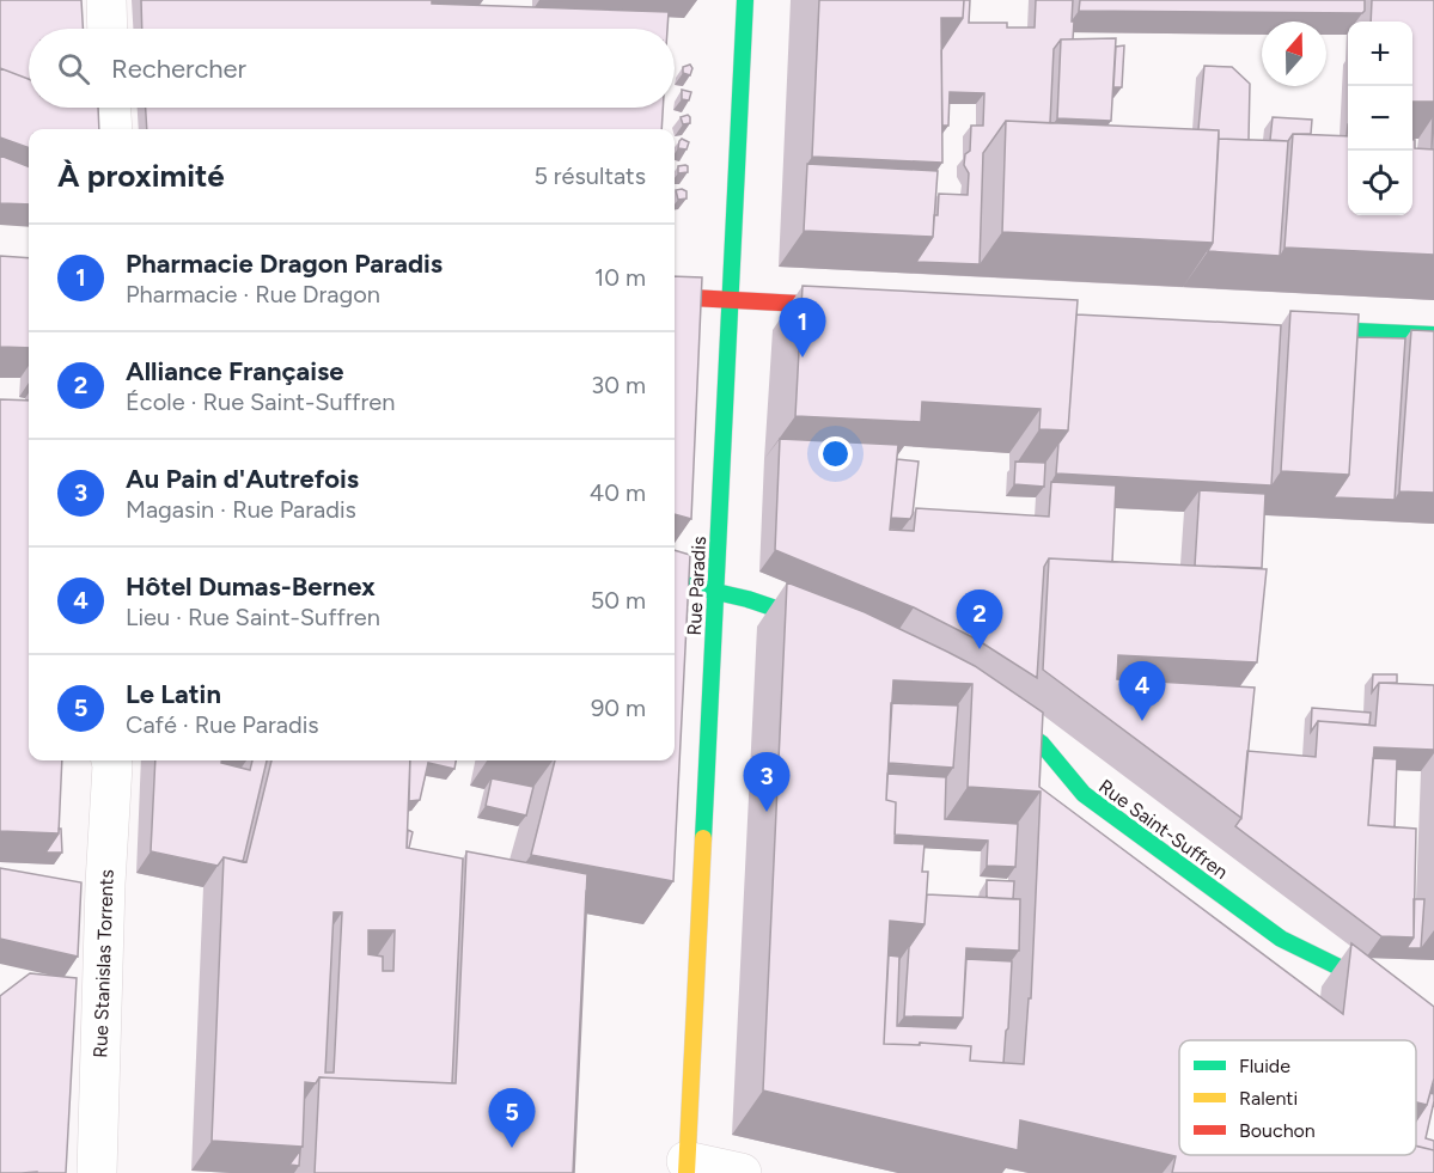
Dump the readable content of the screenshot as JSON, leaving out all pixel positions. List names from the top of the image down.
{
  "streets": {
    "main road": ["Rue Paradis", "Rue Saint-Suffren"],
    "street": ["Rue Stanislas Torrents"]
  },
  "legend": ["Fluide", "Ralenti", "Bouchon"],
  "north": "top",
  "page": {
    "map_buttons": ["+", "−"],
    "search": "Rechercher",
    "heading": ["À proximité", "5 résultats"],
    "list": [
      {
        "mark": "1",
        "name": "Pharmacie Dragon Paradis",
        "note": "Pharmacie · Rue Dragon",
        "value": "10 m"
      },
      {
        "mark": "2",
        "name": "Alliance Française",
        "note": "École · Rue Saint-Suffren",
        "value": "30 m"
      },
      {
        "mark": "3",
        "name": "Au Pain d'Autrefois",
        "note": "Magasin · Rue Paradis",
        "value": "40 m"
      },
      {
        "mark": "4",
        "name": "Hôtel Dumas-Bernex",
        "note": "Lieu · Rue Saint-Suffren",
        "value": "50 m"
      },
      {
        "mark": "5",
        "name": "Le Latin",
        "note": "Café · Rue Paradis",
        "value": "90 m"
      }
    ],
    "pins": [
      "1",
      "2",
      "4",
      "3",
      "5"
    ]
  }
}
